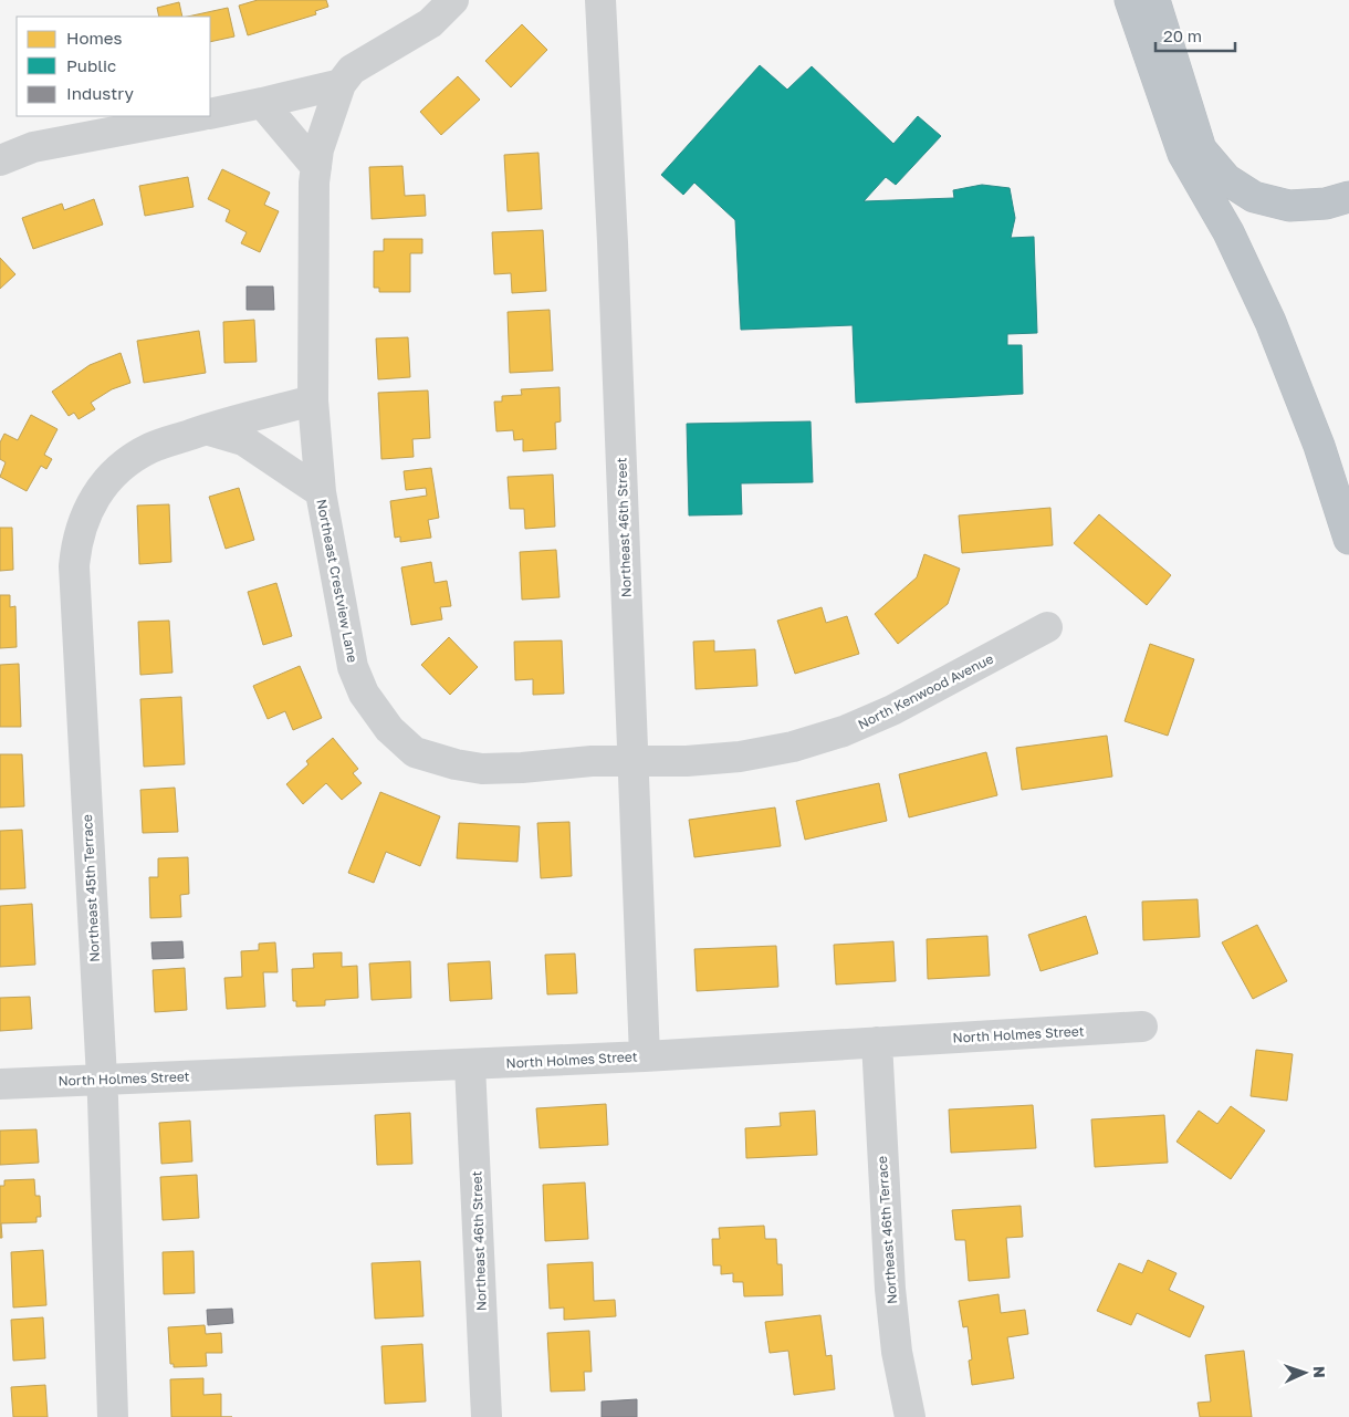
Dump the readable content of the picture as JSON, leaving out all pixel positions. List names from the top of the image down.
{
  "streets": {
    "street": [
      "Northeast 46th Street",
      "Northeast Crestview Lane",
      "North Kenwood Avenue",
      "Northeast 45th Terrace",
      "North Holmes Street",
      "Northeast 46th Terrace"
    ]
  },
  "crossings": [
    ["Northeast 46th Street", "Northeast Crestview Lane"],
    ["Northeast 46th Street", "North Kenwood Avenue"],
    ["Northeast 46th Street", "North Holmes Street"],
    ["Northeast Crestview Lane", "North Kenwood Avenue"],
    ["Northeast Crestview Lane", "Northeast 45th Terrace"],
    ["Northeast 45th Terrace", "North Holmes Street"],
    ["North Holmes Street", "Northeast 46th Terrace"]
  ],
  "legend": ["Homes", "Public", "Industry"],
  "scale_bar": "20 m",
  "north": "right"
}
